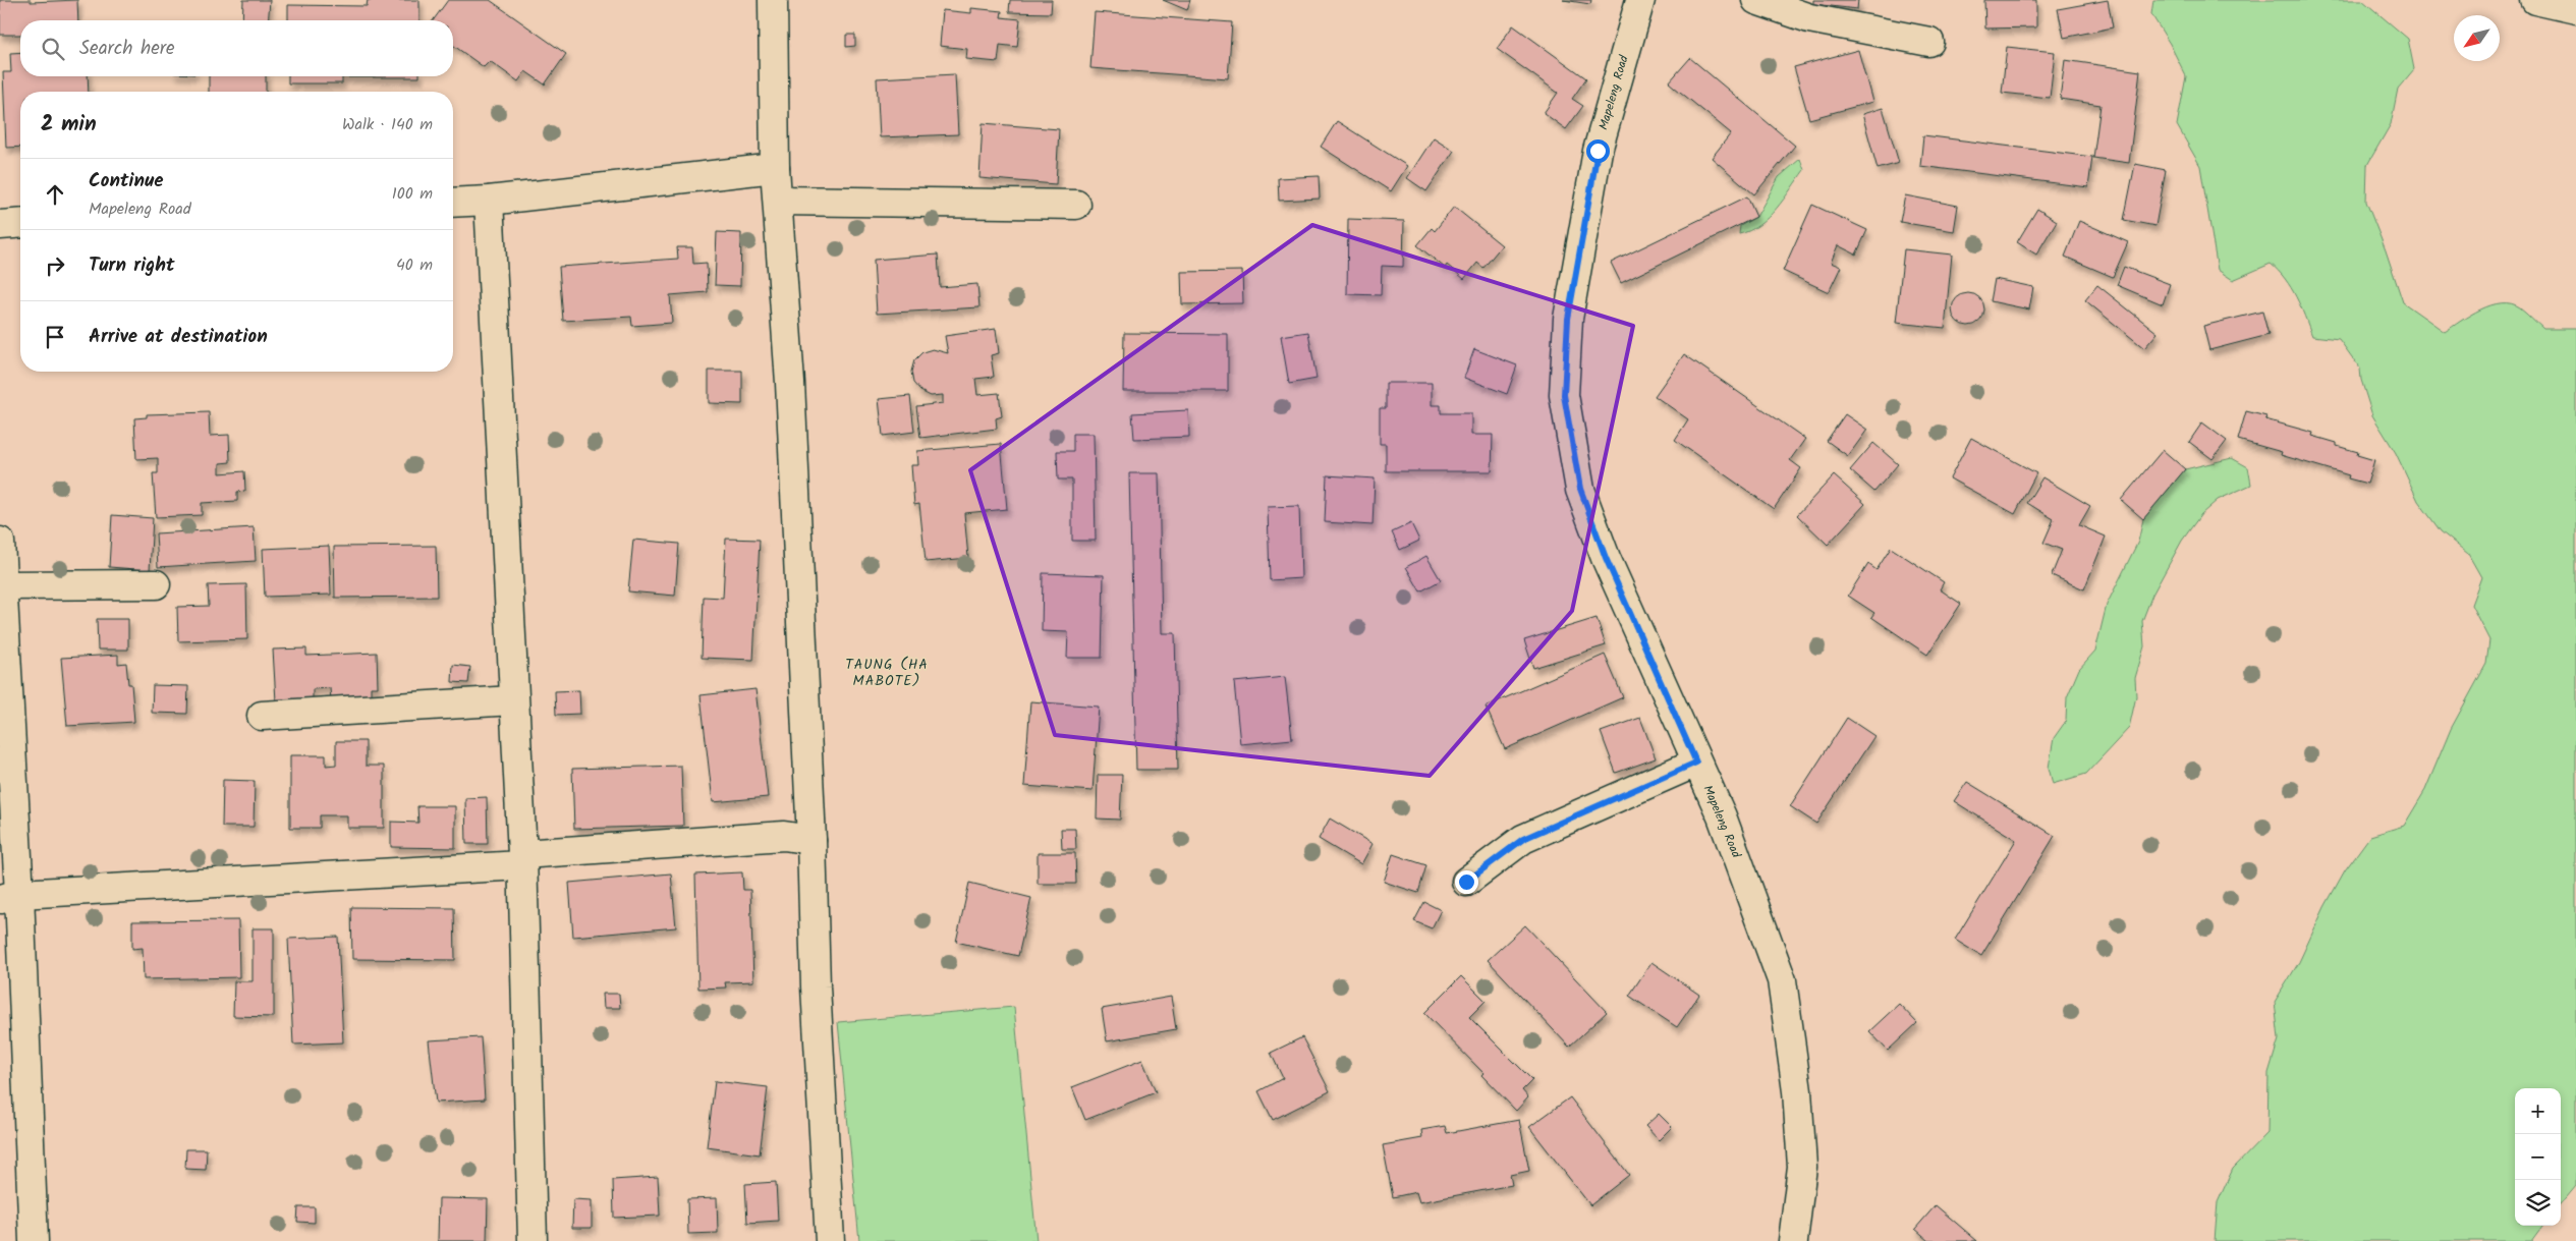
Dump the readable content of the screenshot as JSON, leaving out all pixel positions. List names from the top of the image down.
{
  "streets": {
    "street": ["Mapeleng Road"]
  },
  "districts": ["TAUNG (HA MABOTE)"],
  "north": "bottom left",
  "page": {
    "search": "Search here",
    "heading": ["2 min", "Walk · 140 m"],
    "list": [
      ["Continue", "Mapeleng Road", "100 m"],
      ["Turn right", "40 m"],
      "Arrive at destination"
    ],
    "map_buttons": ["+", "−"]
  }
}
